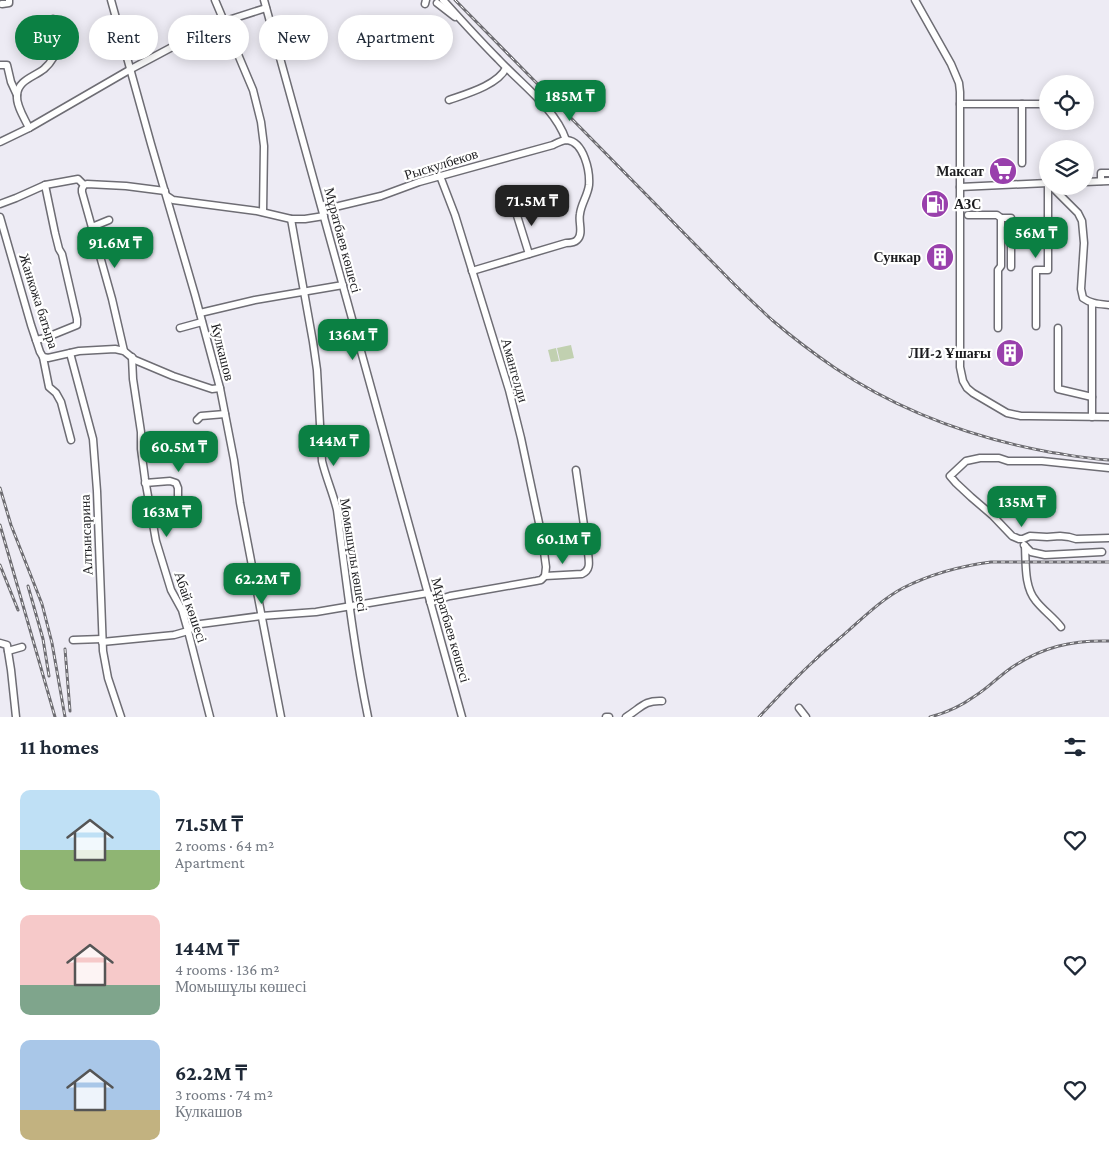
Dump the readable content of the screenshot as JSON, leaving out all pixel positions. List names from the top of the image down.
{
  "streets": {
    "street": [
      "Рыскулбеков",
      "Мұратбаев көшесі",
      "Жанкожа батыра",
      "Кулкашов",
      "Амангелди",
      "Алтынсарина",
      "Момышұлы көшесі",
      "Абай көшесі"
    ]
  },
  "crossings": [
    ["Рыскулбеков", "Мұратбаев көшесі"],
    ["Рыскулбеков", "Амангелди"],
    ["Жанкожа батыра", "Алтынсарина"]
  ],
  "places": {
    "supermarket": ["Максат"],
    "fuel station": ["АЗС"],
    "building": ["Сункар", "ЛИ-2 Ұшағы"]
  },
  "page": {
    "chip": [
      "Buy",
      "Rent",
      "Filters",
      "New",
      "Apartment"
    ],
    "price": [
      "185M ₸",
      "71.5M ₸",
      "56M ₸",
      "91.6M ₸",
      "136M ₸",
      "144M ₸",
      "60.5M ₸",
      "135M ₸",
      "163M ₸",
      "60.1M ₸",
      "62.2M ₸"
    ],
    "heading": "11 homes",
    "list": [
      {
        "name": "71.5M ₸",
        "note": "2 rooms · 64 m² · Apartment"
      },
      {
        "name": "144M ₸",
        "note": "4 rooms · 136 m² · Момышұлы көшесі"
      },
      {
        "name": "62.2M ₸",
        "note": "3 rooms · 74 m² · Кулкашов"
      }
    ]
  }
}
